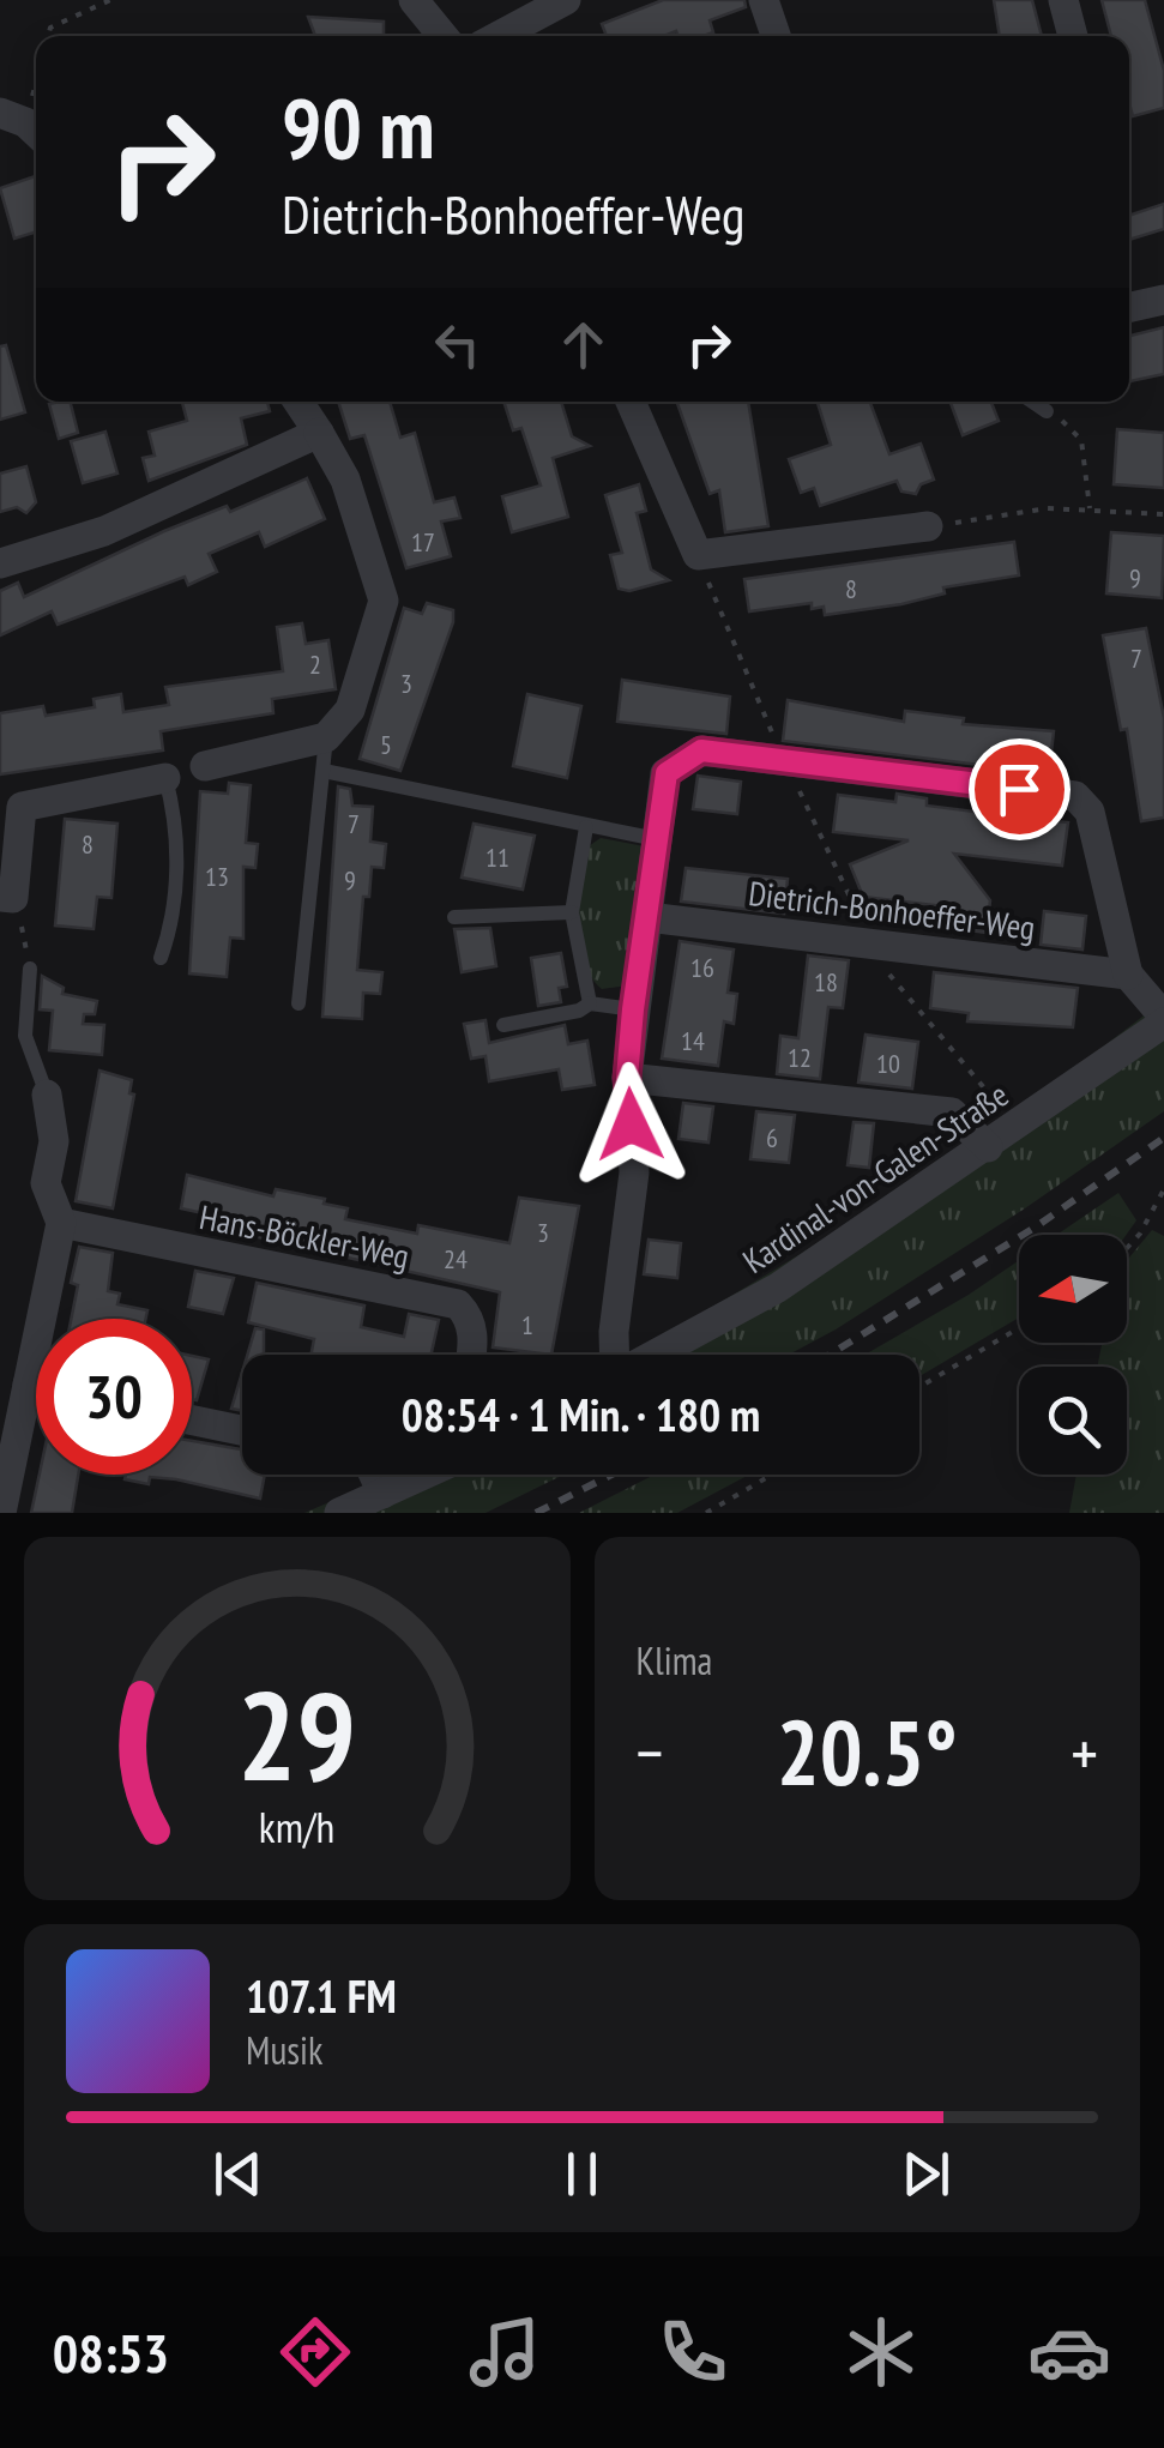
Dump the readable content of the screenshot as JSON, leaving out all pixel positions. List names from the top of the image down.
{
  "streets": {
    "street": ["Dietrich-Bonhoeffer-Weg", "Kardinal-von-Galen-Straße", "Hans-Böckler-Weg"]
  },
  "house_numbers": [
    "17",
    "9",
    "8",
    "7",
    "2",
    "3",
    "5",
    "7",
    "8",
    "11",
    "13",
    "9",
    "16",
    "18",
    "14",
    "12",
    "10",
    "6",
    "3",
    "24",
    "1"
  ],
  "north": "left",
  "page": {
    "turn": ["90 m", "Dietrich-Bonhoeffer-Weg"],
    "limit": "30",
    "trip": "08:54 · 1 Min. · 180 m",
    "tile": "Klima",
    "heat": ["−", "20.5°", "+"],
    "song": ["107.1 FM", "Musik"],
    "tabs": "08:53",
    "gauge": ["29", "km/h"]
  }
}
